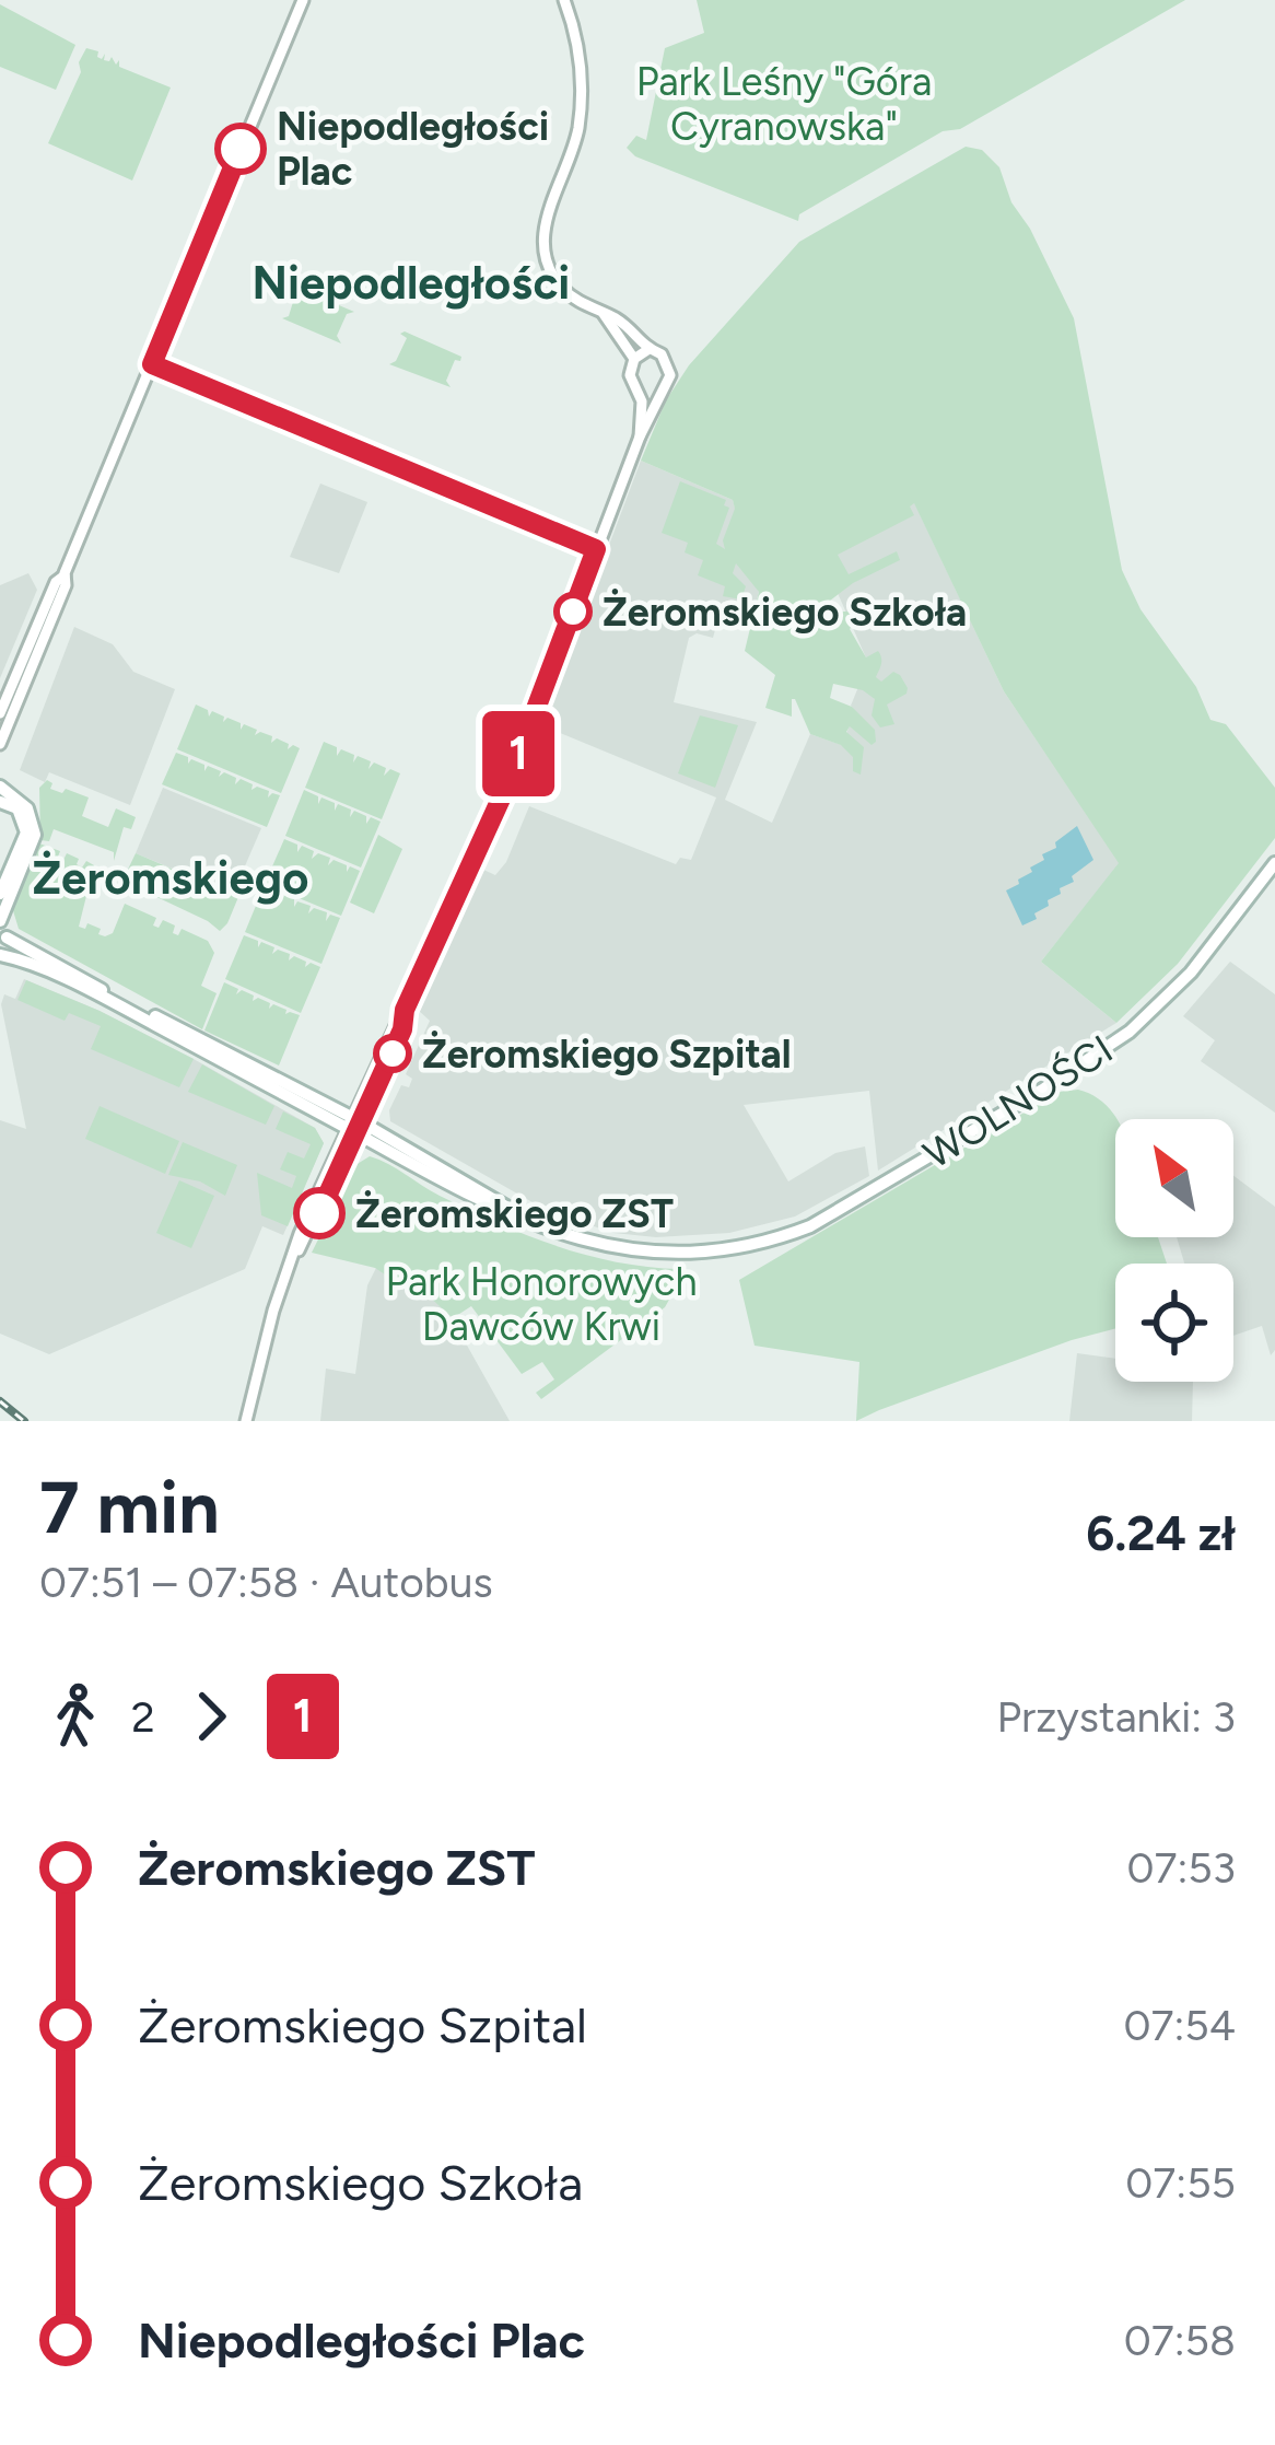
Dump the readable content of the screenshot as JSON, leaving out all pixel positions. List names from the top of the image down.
{
  "streets": {
    "main road": ["WOLNOŚCI"]
  },
  "districts": ["Niepodległości", "Żeromskiego"],
  "parks": ["Park Leśny \"Góra Cyranowska\"", "Park Honorowych Dawców Krwi"],
  "places": [
    "Niepodległości Plac",
    "Żeromskiego Szkoła",
    "Żeromskiego Szpital",
    "Żeromskiego ZST"
  ],
  "lines": ["bus line 1"],
  "north": "top left",
  "page": {
    "on_map": "1",
    "heading": ["7 min", "07:51 – 07:58 · Autobus", "6.24 zł"],
    "legs": ["2", "1", "Przystanki: 3"],
    "list": [
      {
        "name": "Żeromskiego ZST",
        "value": "07:53"
      },
      {
        "name": "Żeromskiego Szpital",
        "value": "07:54"
      },
      {
        "name": "Żeromskiego Szkoła",
        "value": "07:55"
      },
      {
        "name": "Niepodległości Plac",
        "value": "07:58"
      }
    ]
  }
}
